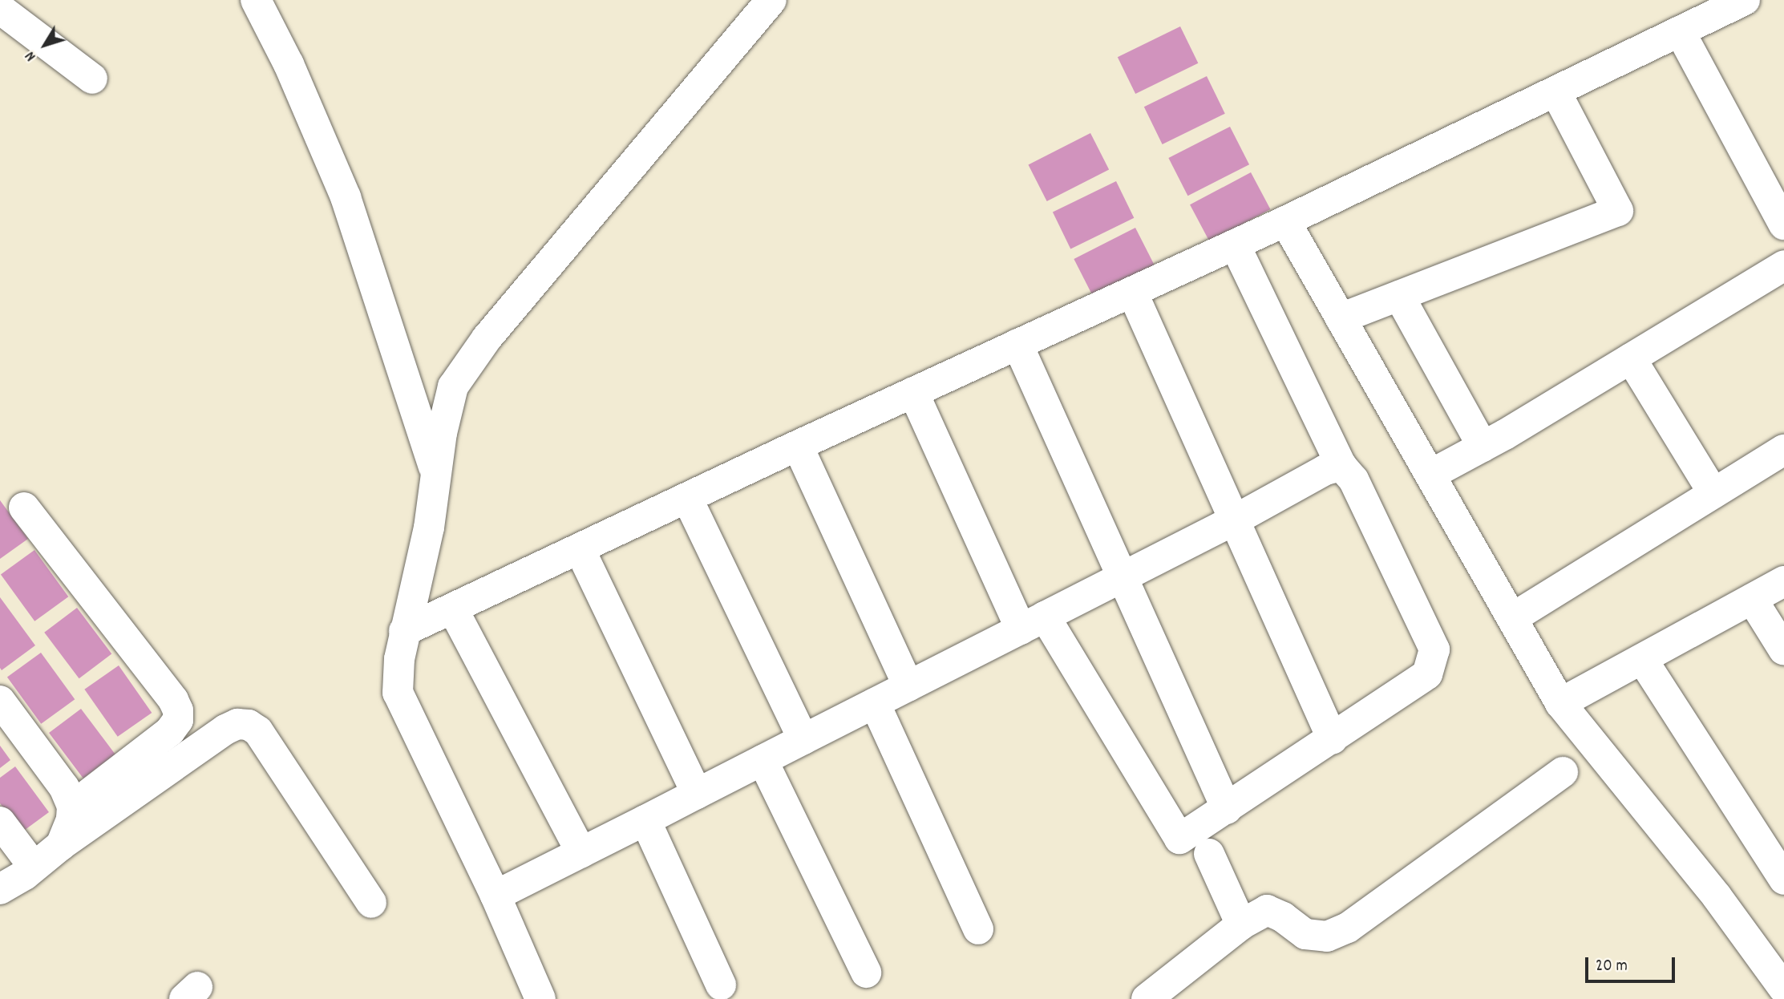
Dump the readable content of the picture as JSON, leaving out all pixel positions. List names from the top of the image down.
{
  "scale_bar": "20 m",
  "north": "bottom left"
}
